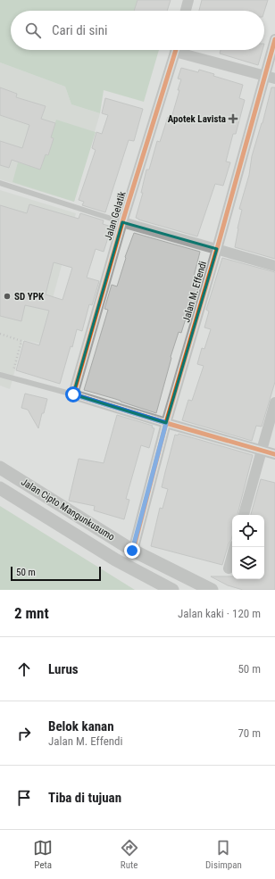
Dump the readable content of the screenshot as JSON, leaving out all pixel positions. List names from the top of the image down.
{
  "streets": {
    "street": ["Jalan Gelatik", "Jalan M. Effendi", "Jalan Cipto Mangunkusumo"]
  },
  "crossings": [
    ["Jalan M. Effendi", "Jalan Cipto Mangunkusumo"]
  ],
  "places": {
    "health": ["Apotek Lavista"],
    "other": ["SD YPK"]
  },
  "scale_bar": "50 m",
  "page": {
    "search": "Cari di sini",
    "scale": "50 m",
    "heading": ["2 mnt", "Jalan kaki · 120 m"],
    "list": [
      ["Lurus", "50 m"],
      ["Belok kanan", "Jalan M. Effendi", "70 m"],
      "Tiba di tujuan"
    ],
    "nav": ["Peta", "Rute", "Disimpan"]
  }
}
